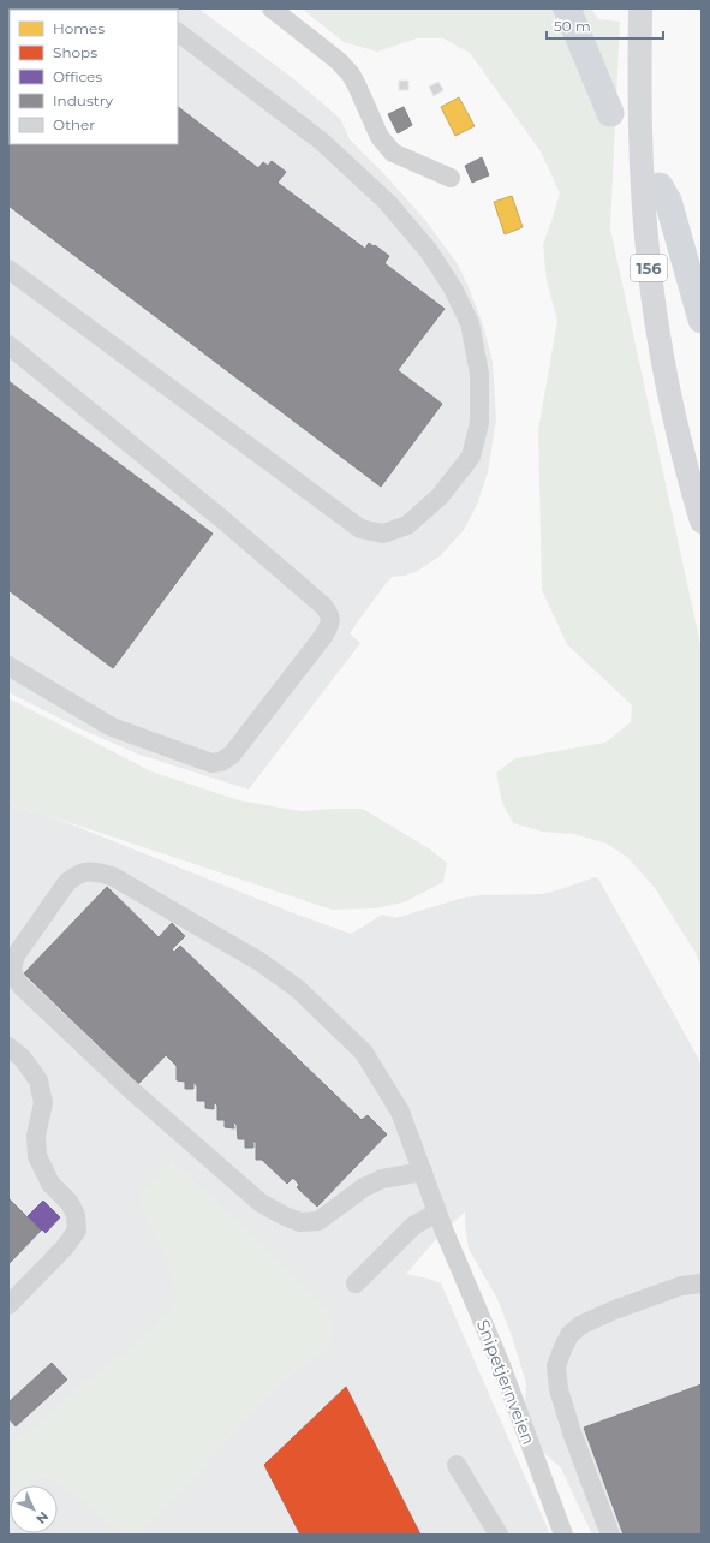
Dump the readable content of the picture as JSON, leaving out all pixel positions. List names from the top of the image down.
{
  "streets": {
    "main road": ["156"],
    "street": ["Snipetjernveien"]
  },
  "legend": [
    "Homes",
    "Shops",
    "Offices",
    "Industry",
    "Other"
  ],
  "scale_bar": "50 m",
  "north": "bottom right"
}
